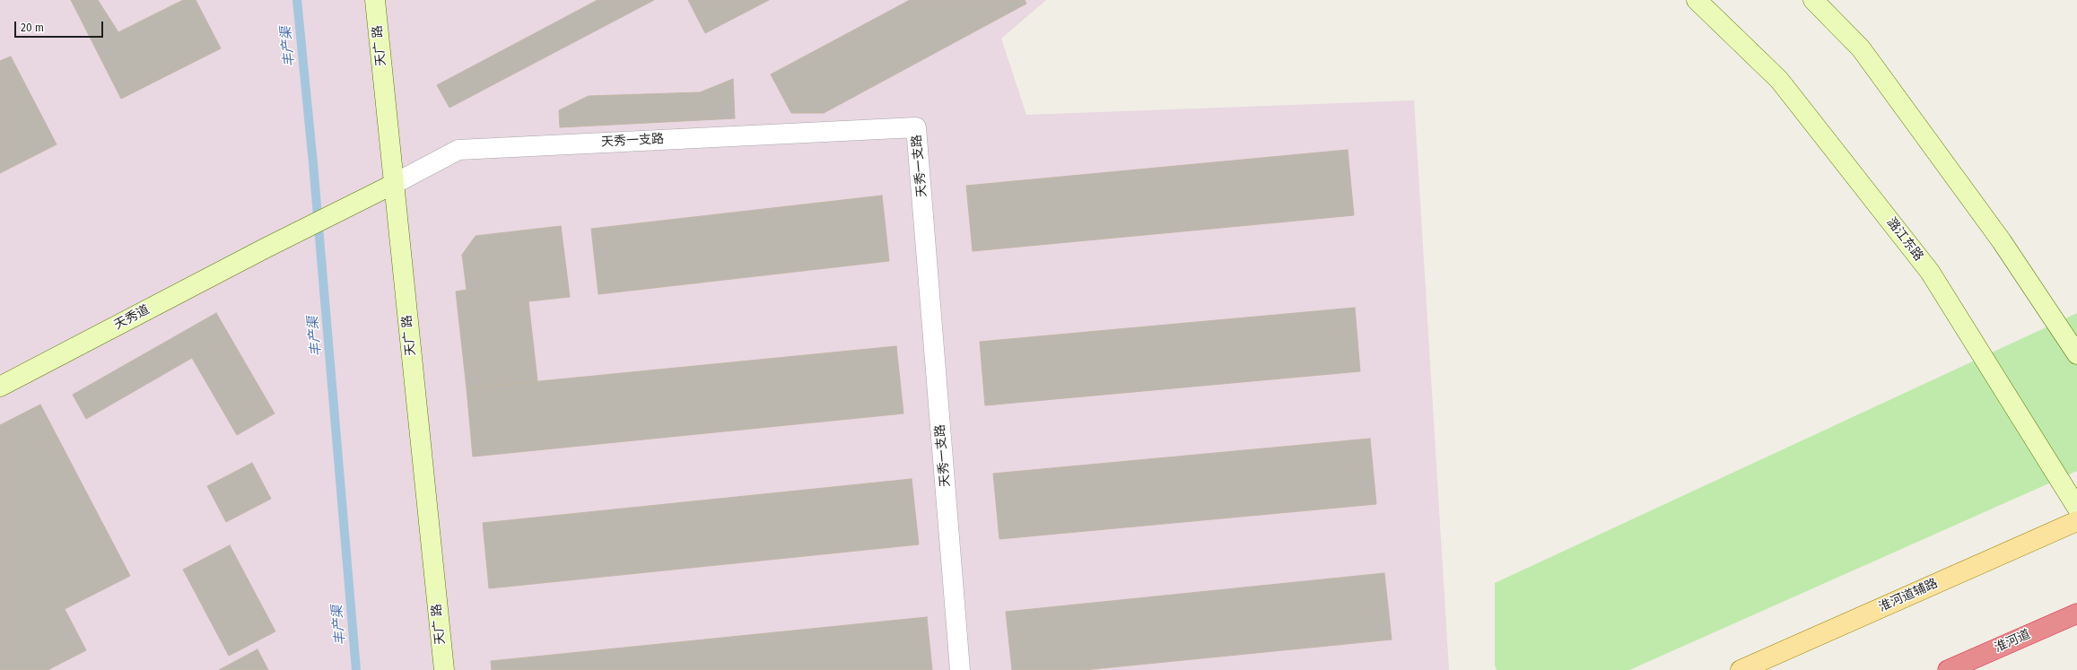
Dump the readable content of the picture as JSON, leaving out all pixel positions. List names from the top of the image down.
{
  "streets": {
    "highway": ["淮河道"],
    "main road": ["淮河道辅路"],
    "street": [
      "天广 路",
      "天秀一支路",
      "潞江东路",
      "天秀道"
    ]
  },
  "crossings": [
    ["天广 路", "天秀一支路"],
    ["天广 路", "天秀道"],
    ["天秀一支路", "天秀道"]
  ],
  "water": ["丰产渠"],
  "scale_bar": "20 m"
}
